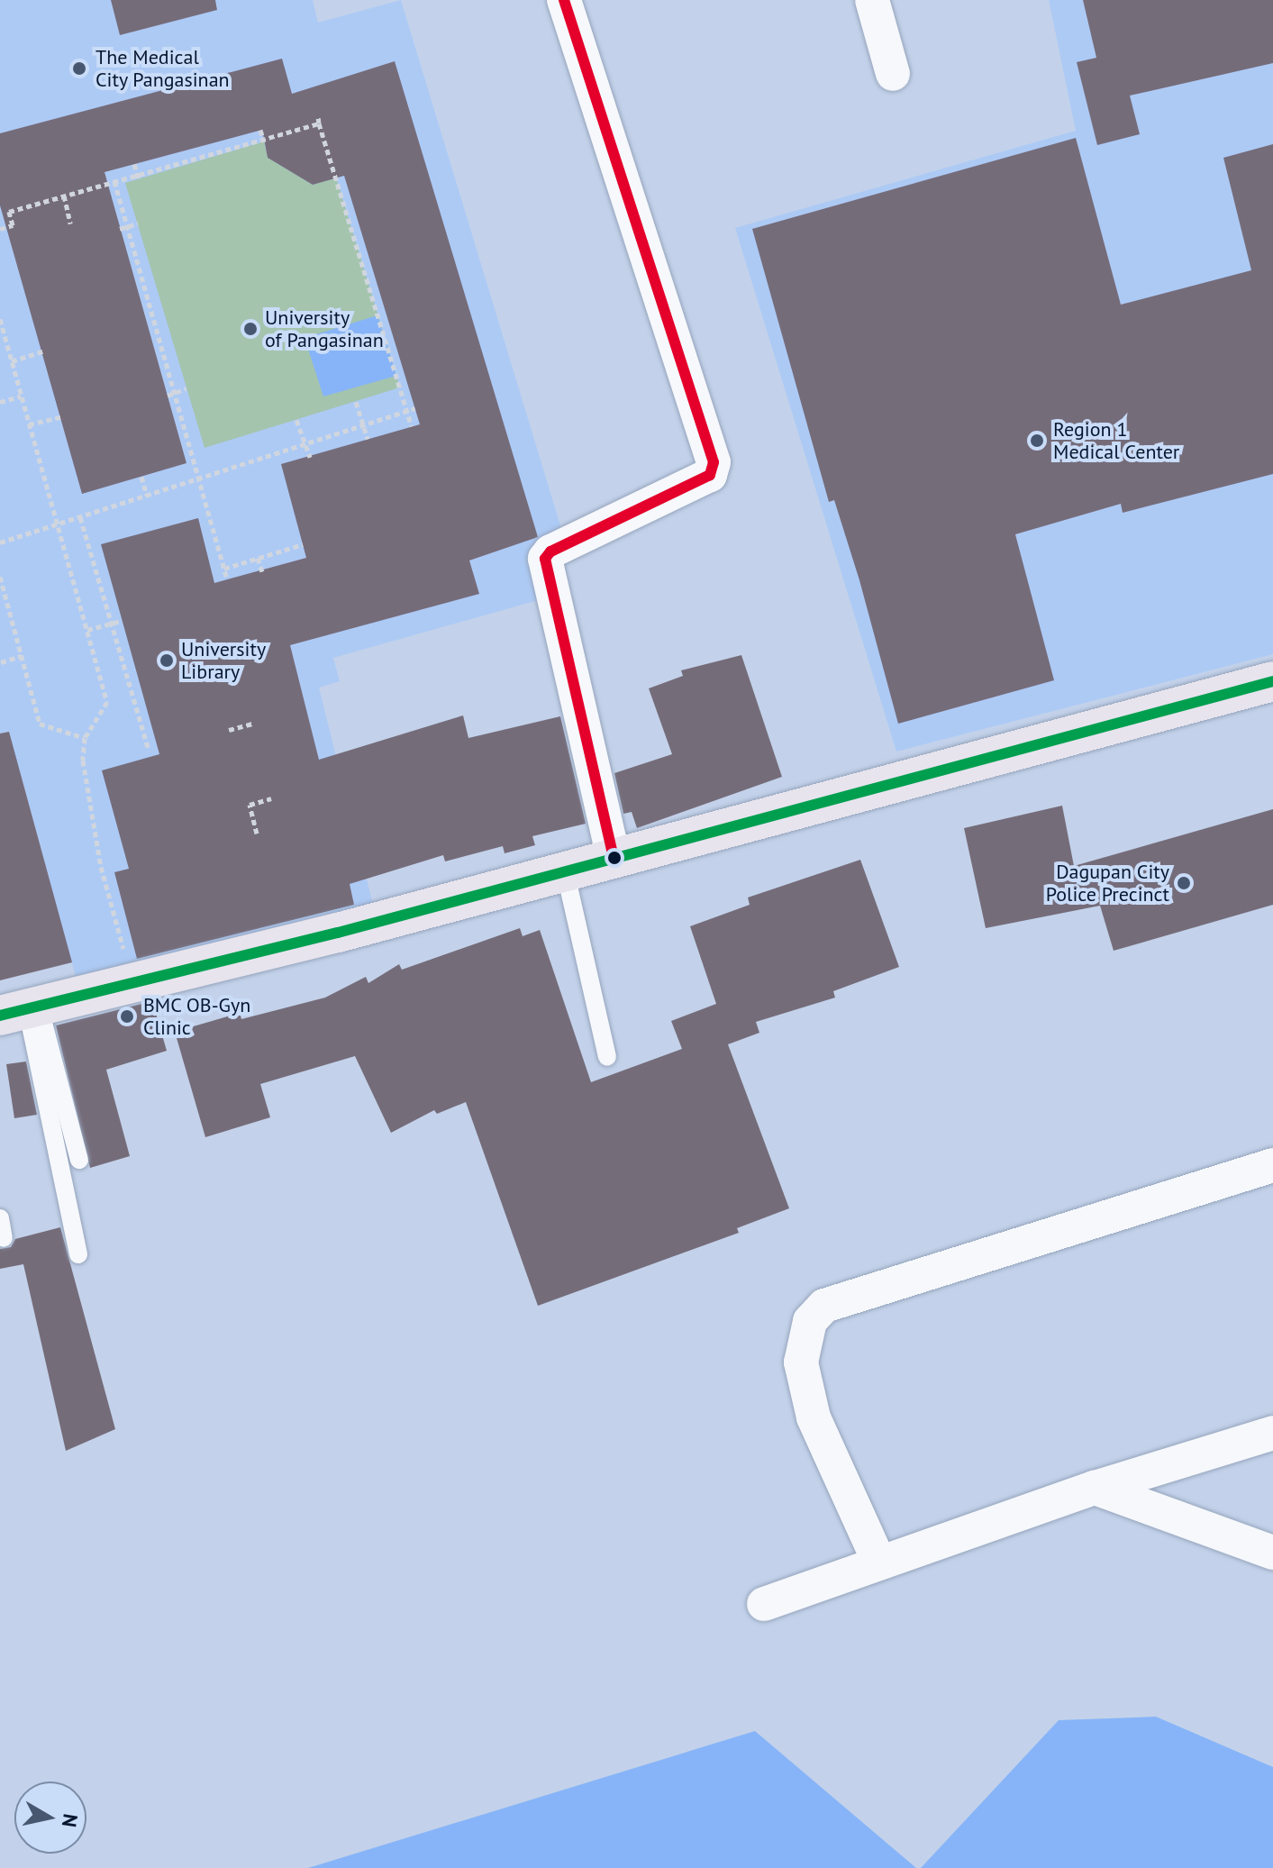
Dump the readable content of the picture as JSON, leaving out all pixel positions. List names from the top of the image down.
{
  "places": [
    "The Medical City Pangasinan",
    "University of Pangasinan",
    "Region 1 Medical Center",
    "University Library",
    "Dagupan City Police Precinct",
    "BMC OB-Gyn Clinic"
  ],
  "north": "right"
}
